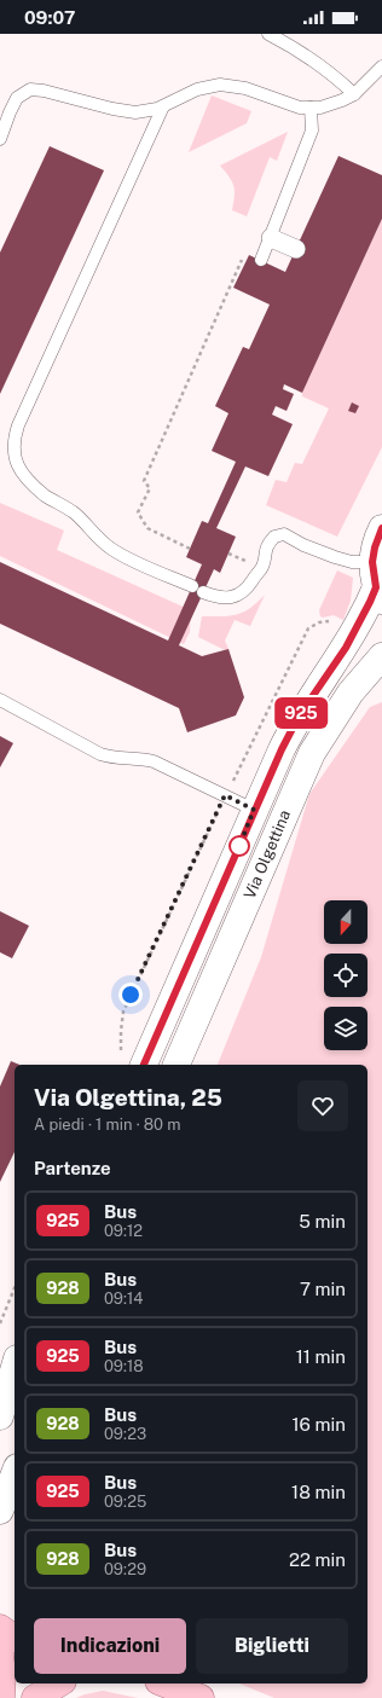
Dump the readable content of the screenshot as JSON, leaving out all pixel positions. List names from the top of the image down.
{
  "streets": {
    "street": ["Via Olgettina"]
  },
  "lines": ["bus line 925"],
  "north": "bottom",
  "page": {
    "status": "09:07",
    "on_map": "925",
    "heading": [
      ["Via Olgettina, 25", "A piedi · 1 min · 80 m"],
      "Partenze"
    ],
    "list": [
      {
        "mark": "925",
        "name": "Bus",
        "note": "09:12",
        "value": "5 min"
      },
      {
        "mark": "928",
        "name": "Bus",
        "note": "09:14",
        "value": "7 min"
      },
      {
        "mark": "925",
        "name": "Bus",
        "note": "09:18",
        "value": "11 min"
      },
      {
        "mark": "928",
        "name": "Bus",
        "note": "09:23",
        "value": "16 min"
      },
      {
        "mark": "925",
        "name": "Bus",
        "note": "09:25",
        "value": "18 min"
      },
      {
        "mark": "928",
        "name": "Bus",
        "note": "09:29",
        "value": "22 min"
      }
    ],
    "buttons": ["Indicazioni", "Biglietti"]
  }
}
